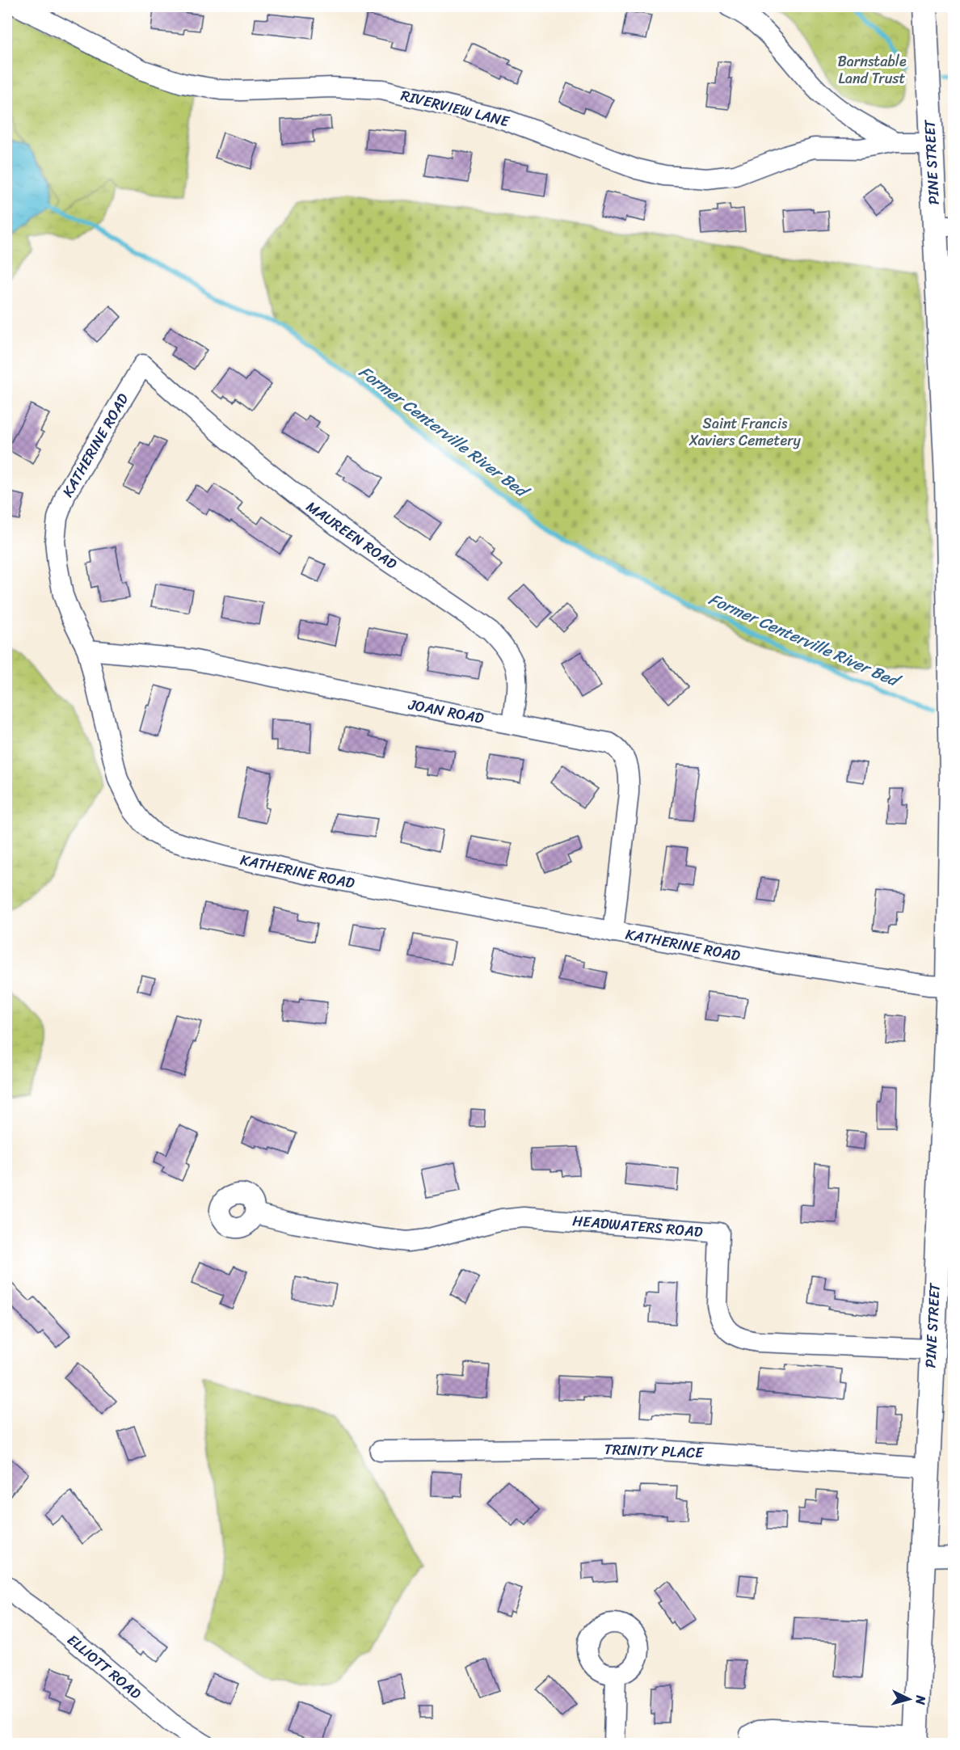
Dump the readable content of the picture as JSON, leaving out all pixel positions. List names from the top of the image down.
{
  "streets": {
    "main road": ["PINE STREET"],
    "street": [
      "RIVERVIEW LANE",
      "KATHERINE ROAD",
      "MAUREEN ROAD",
      "JOAN ROAD",
      "HEADWATERS ROAD",
      "TRINITY PLACE",
      "ELLIOTT ROAD"
    ]
  },
  "crossings": [
    ["RIVERVIEW LANE", "PINE STREET"],
    ["PINE STREET", "KATHERINE ROAD"],
    ["PINE STREET", "HEADWATERS ROAD"],
    ["PINE STREET", "TRINITY PLACE"],
    ["KATHERINE ROAD", "MAUREEN ROAD"],
    ["KATHERINE ROAD", "JOAN ROAD"],
    ["MAUREEN ROAD", "JOAN ROAD"]
  ],
  "water": ["Former Centerville River Bed"],
  "parks": ["Barnstable Land Trust", "Saint Francis Xaviers Cemetery"],
  "north": "right"
}
